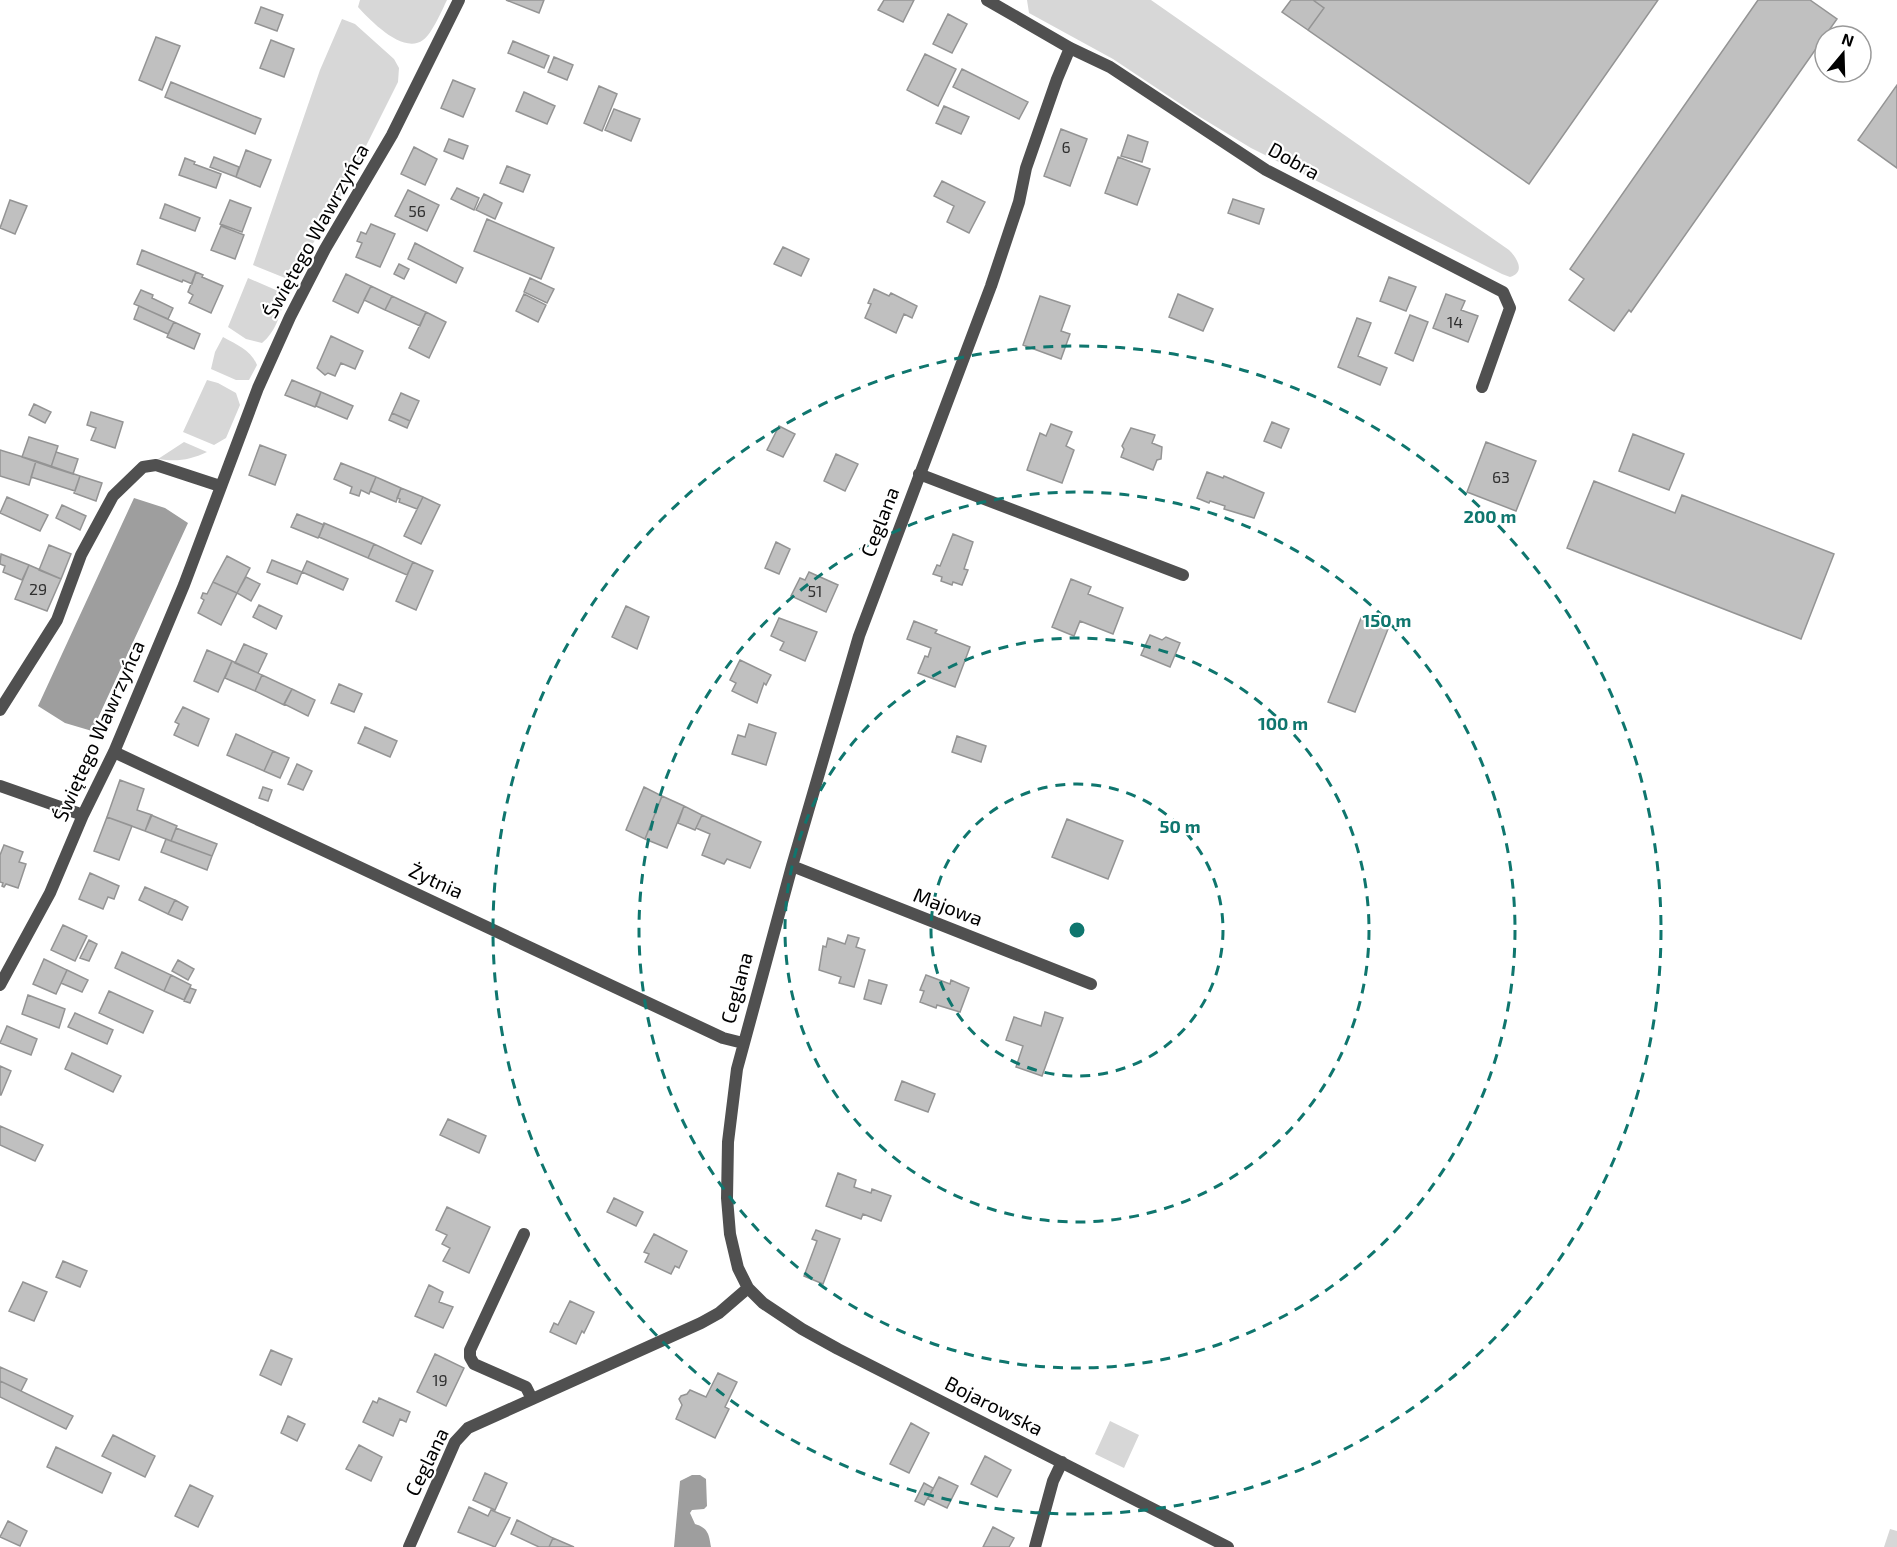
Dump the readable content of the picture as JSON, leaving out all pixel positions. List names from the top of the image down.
{
  "streets": {
    "street": [
      "Dobra",
      "Świętego Wawrzyńca",
      "Ceglana",
      "Żytnia",
      "Majowa",
      "Bojarowska"
    ]
  },
  "crossings": [
    ["Dobra", "Ceglana"],
    ["Świętego Wawrzyńca", "Żytnia"],
    ["Ceglana", "Żytnia"],
    ["Ceglana", "Majowa"],
    ["Ceglana", "Bojarowska"]
  ],
  "house_numbers": [
    "6",
    "56",
    "14",
    "63",
    "29",
    "51",
    "19"
  ],
  "north": "top",
  "rings": [
    "200 m",
    "150 m",
    "100 m",
    "50 m"
  ]
}
